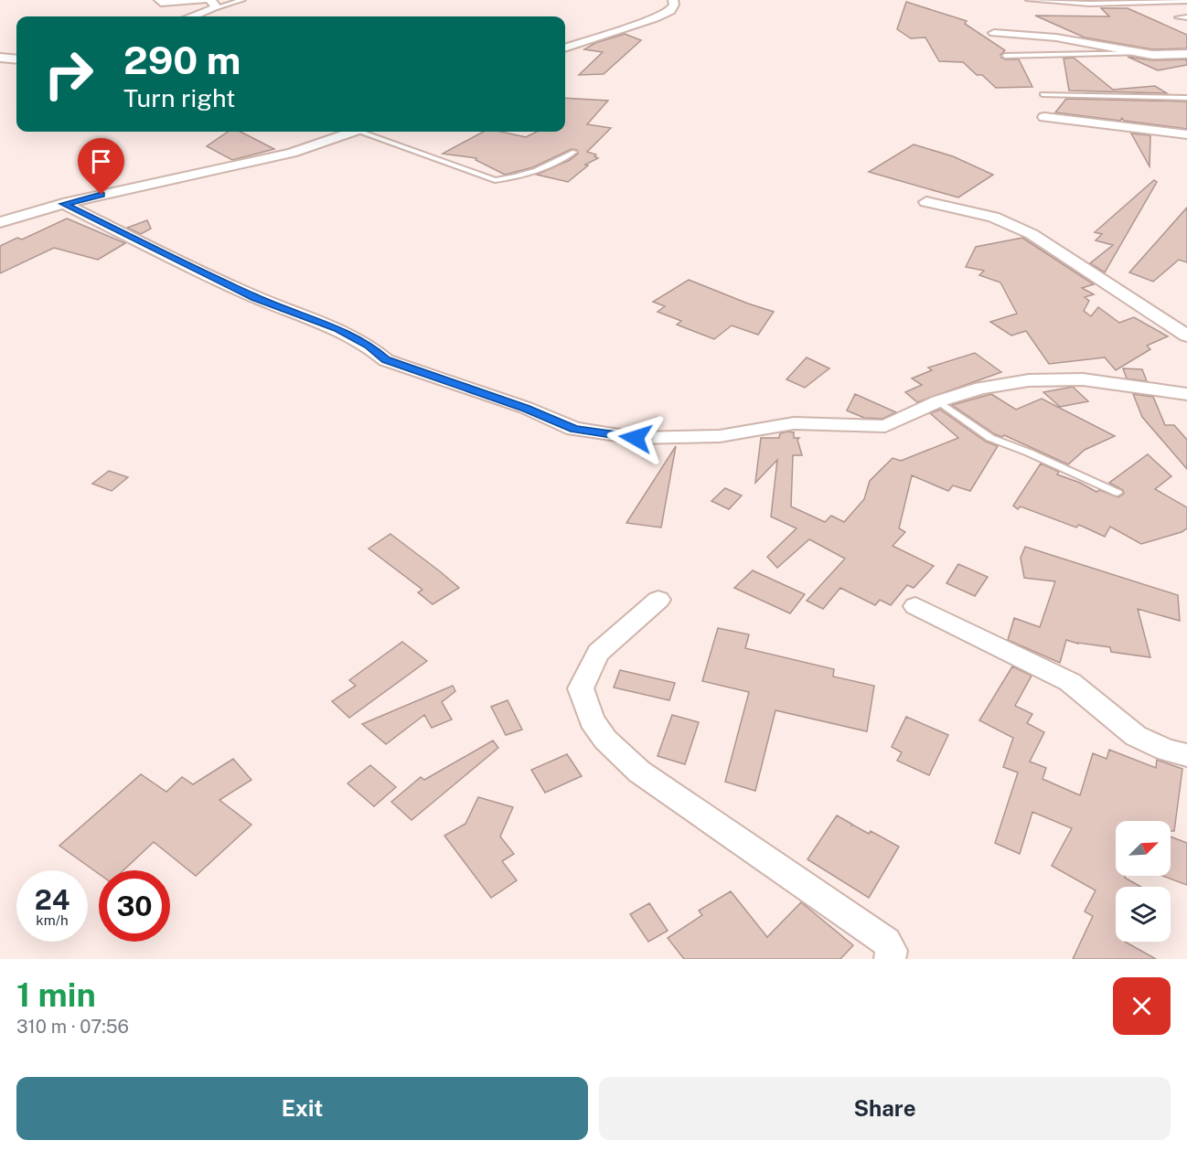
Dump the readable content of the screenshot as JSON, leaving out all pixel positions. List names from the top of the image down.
{
  "north": "top right",
  "page": {
    "turn": ["290 m", "Turn right"],
    "speed": "24 km/h",
    "limit": "30",
    "heading": ["1 min", "310 m · 07:56"],
    "buttons": ["Exit", "Share"]
  }
}
